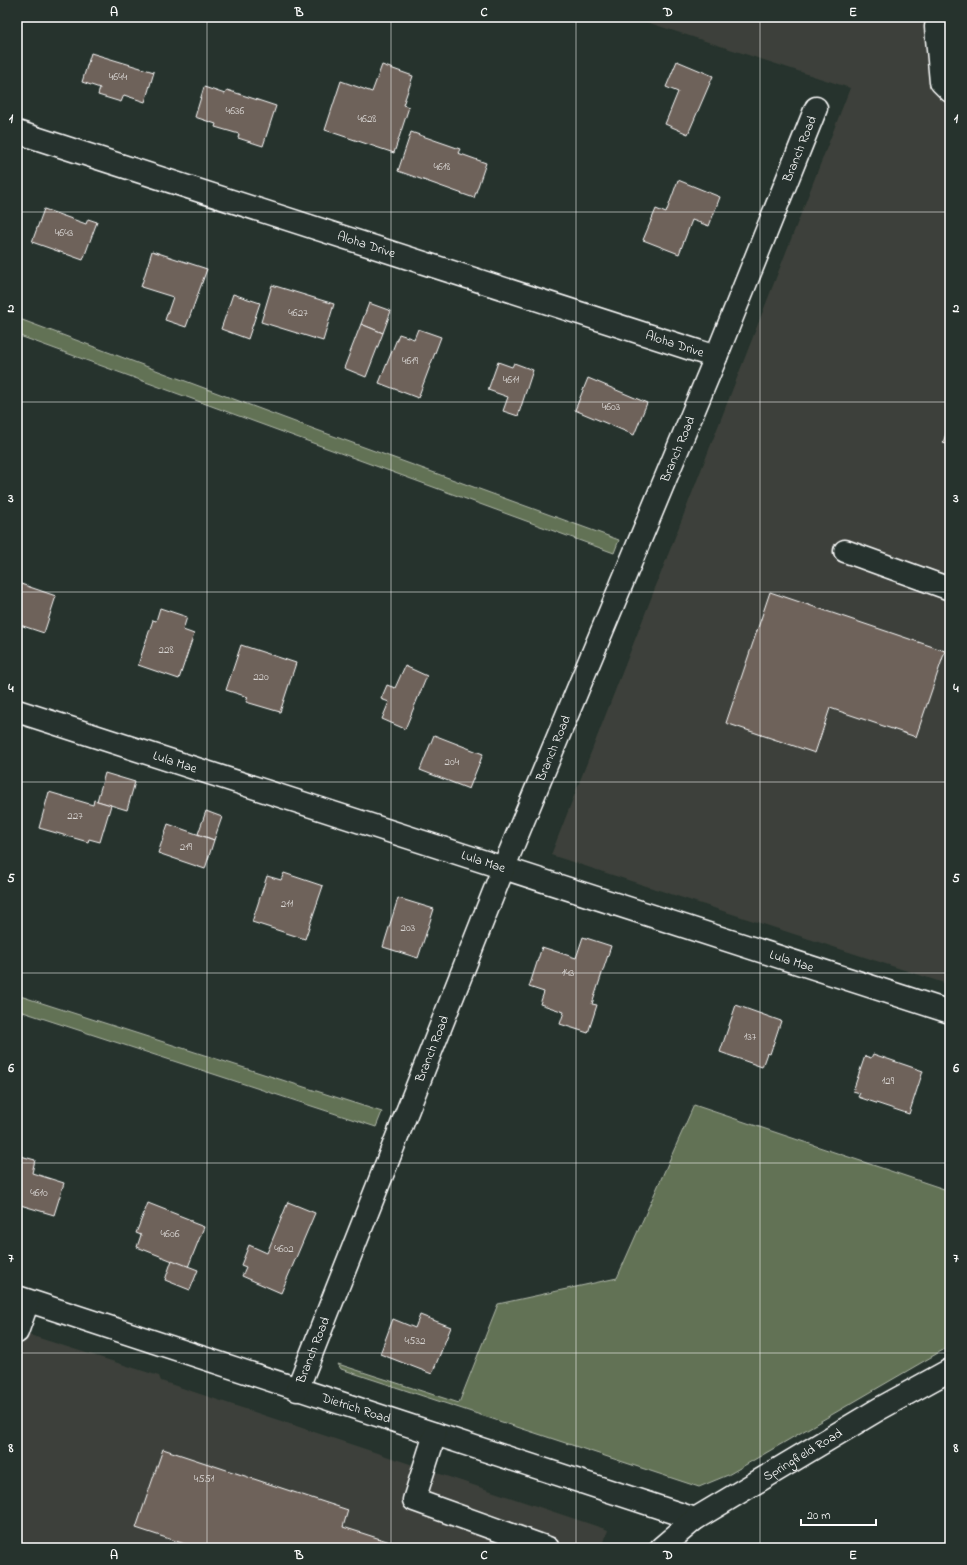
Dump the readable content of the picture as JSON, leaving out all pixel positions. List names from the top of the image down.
{
  "streets": {
    "street": [
      "Branch Road",
      "Aloha Drive",
      "Lula Mae",
      "Dietrich Road",
      "Springfield Road"
    ]
  },
  "crossings": [
    ["Branch Road", "Aloha Drive"],
    ["Branch Road", "Lula Mae"],
    ["Branch Road", "Dietrich Road"],
    ["Dietrich Road", "Springfield Road"]
  ],
  "house_numbers": [
    "4644",
    "4636",
    "4628",
    "4618",
    "4643",
    "4627",
    "4619",
    "4611",
    "4603",
    "228",
    "220",
    "204",
    "227",
    "219",
    "211",
    "203",
    "143",
    "137",
    "129",
    "4610",
    "4606",
    "4602",
    "4532",
    "4551"
  ],
  "scale_bar": "20 m",
  "grid": {
    "columns": [
      "A",
      "B",
      "C",
      "D",
      "E"
    ],
    "rows": [
      "1",
      "2",
      "3",
      "4",
      "5",
      "6",
      "7",
      "8"
    ]
  }
}
